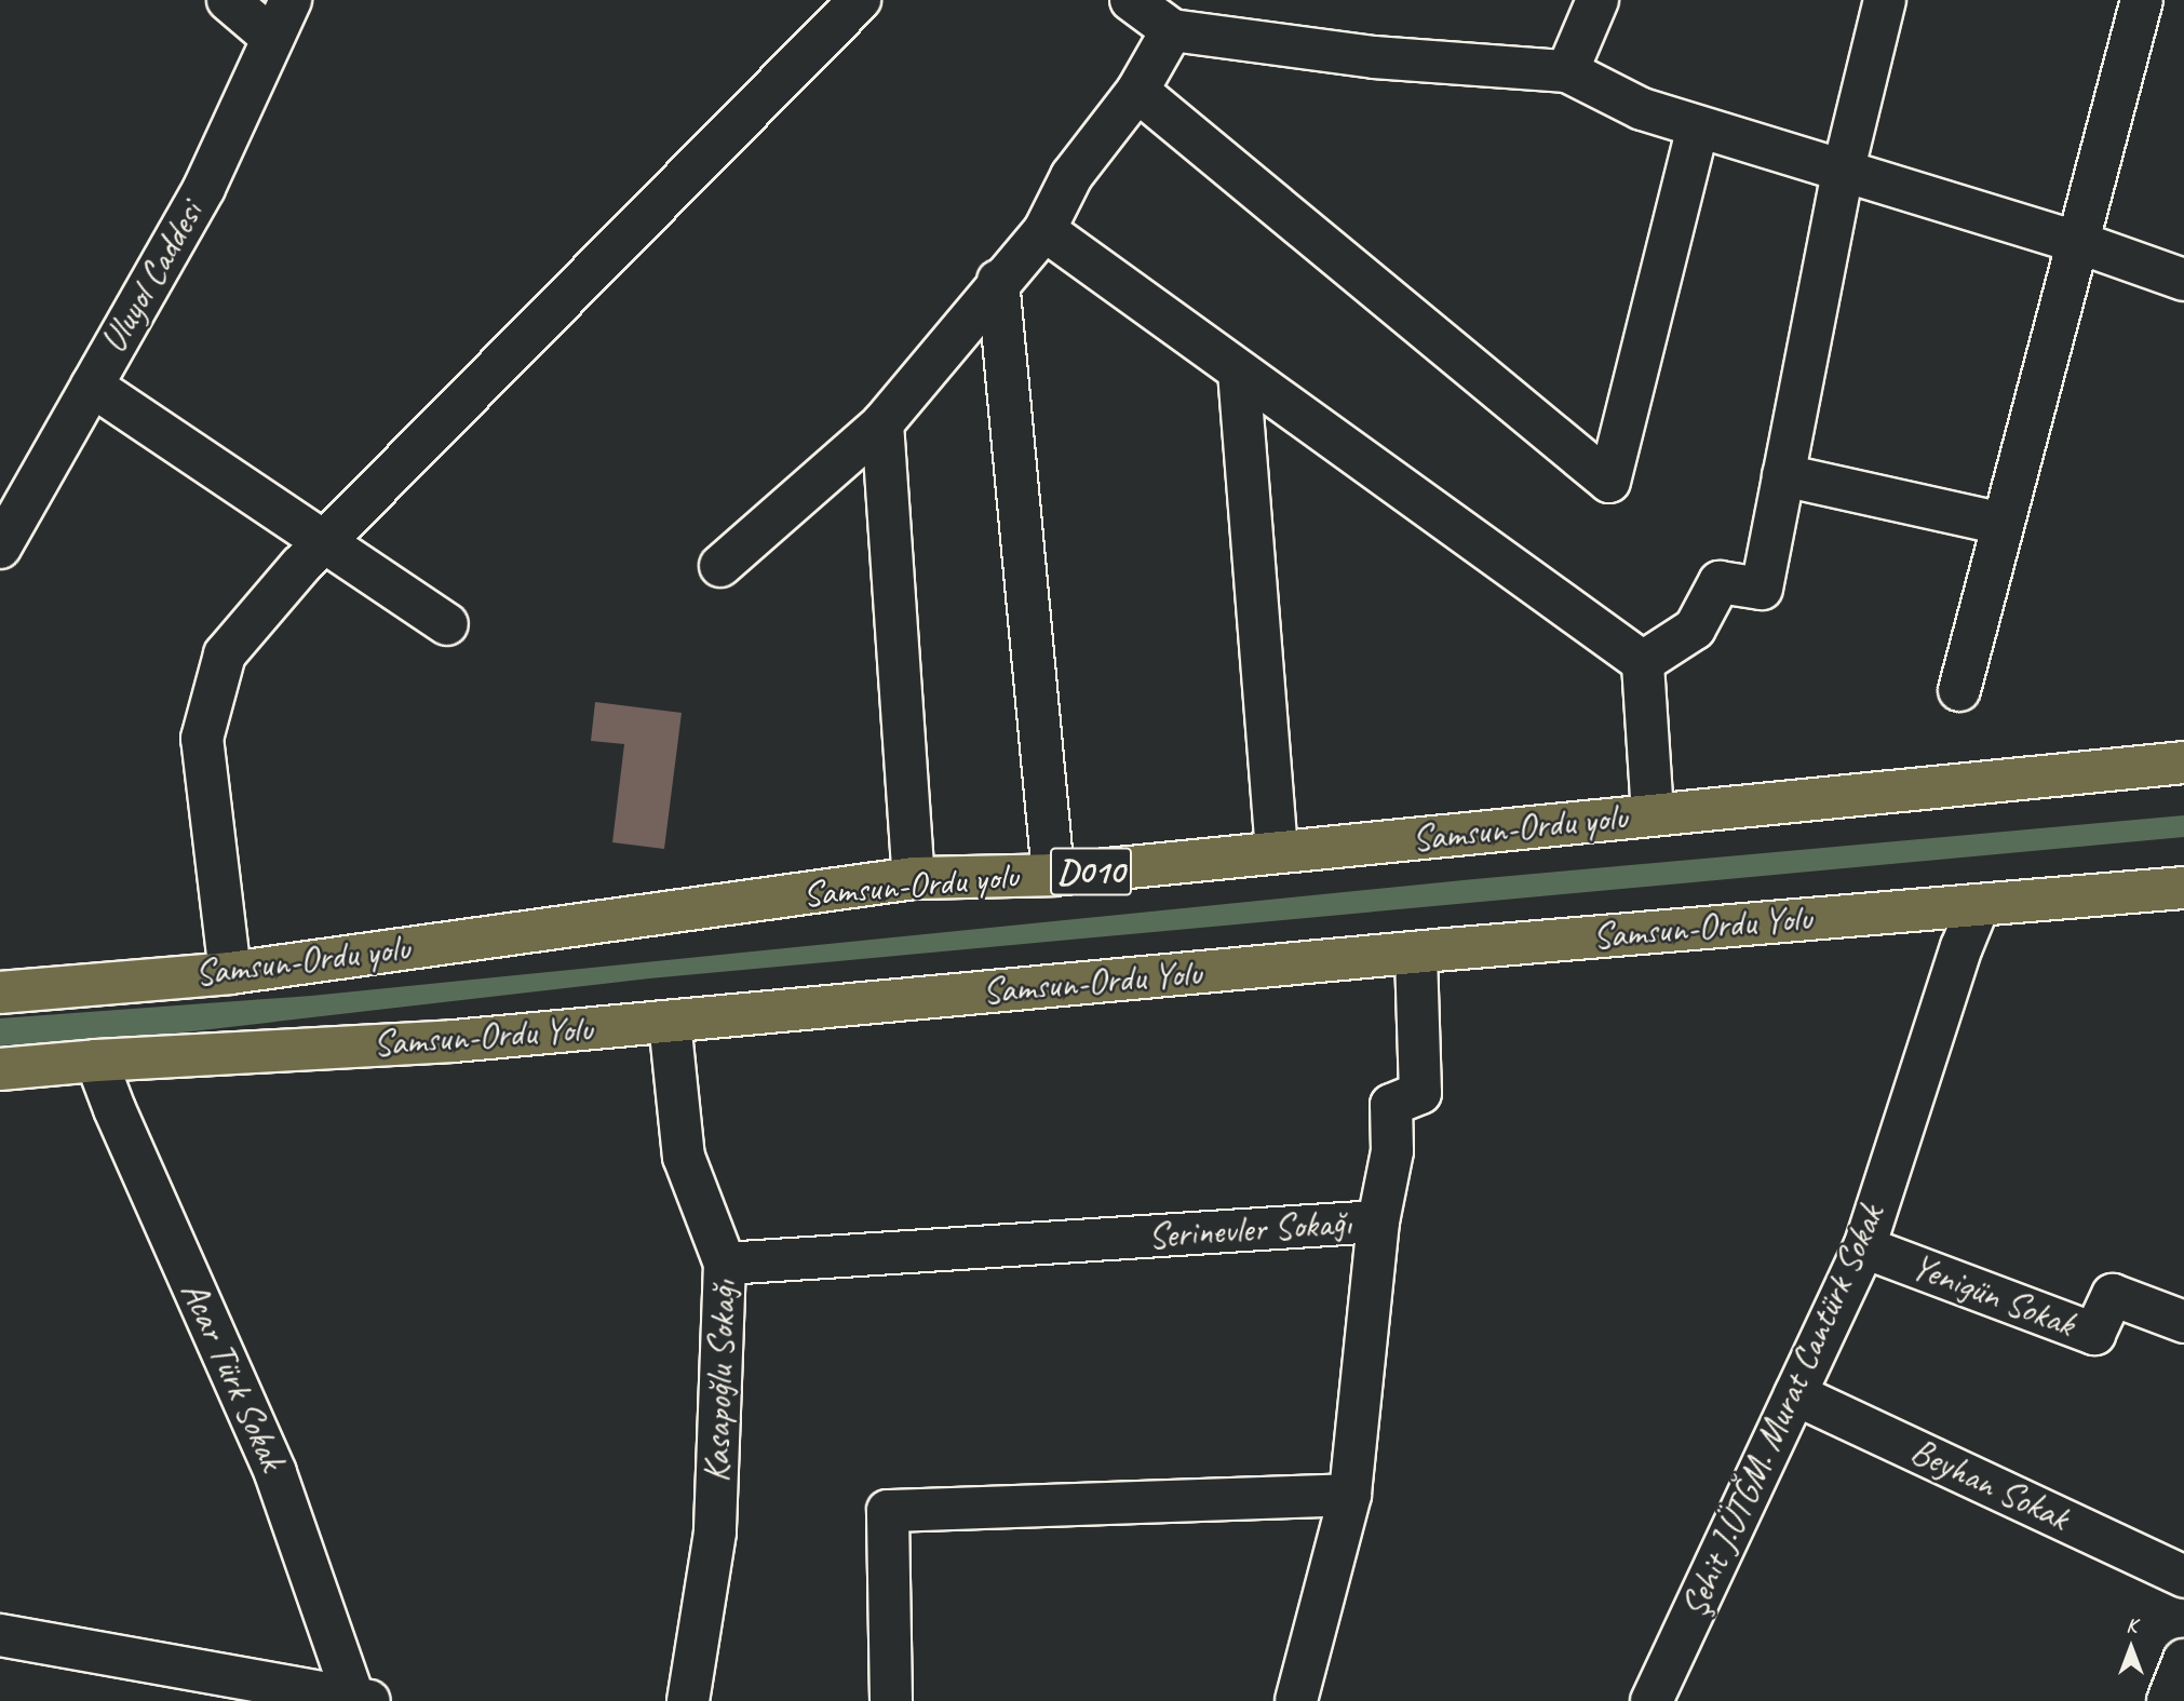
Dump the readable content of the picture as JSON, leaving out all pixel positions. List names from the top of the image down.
{
  "streets": {
    "highway": ["Samsun-Ordu yolu", "D010", "Samsun-Ordu Yolu"],
    "street": [
      "Uluyol Caddesi",
      "Serinevler Sokağı",
      "Yenigün Sokak",
      "Acar Türk Sokak",
      "Kasapoğlu Sokağı",
      "Şehit J.ÜTĞM. Murat Cantürk Sokak",
      "Beyhan Sokak"
    ]
  },
  "crossings": [
    ["Samsun-Ordu Yolu", "Acar Türk Sokak"],
    ["Samsun-Ordu Yolu", "Kasapoğlu Sokağı"],
    ["Samsun-Ordu Yolu", "Şehit J.ÜTĞM. Murat Cantürk Sokak"],
    ["Serinevler Sokağı", "Kasapoğlu Sokağı"],
    ["Yenigün Sokak", "Şehit J.ÜTĞM. Murat Cantürk Sokak"],
    ["Şehit J.ÜTĞM. Murat Cantürk Sokak", "Beyhan Sokak"]
  ],
  "north": "top"
}
